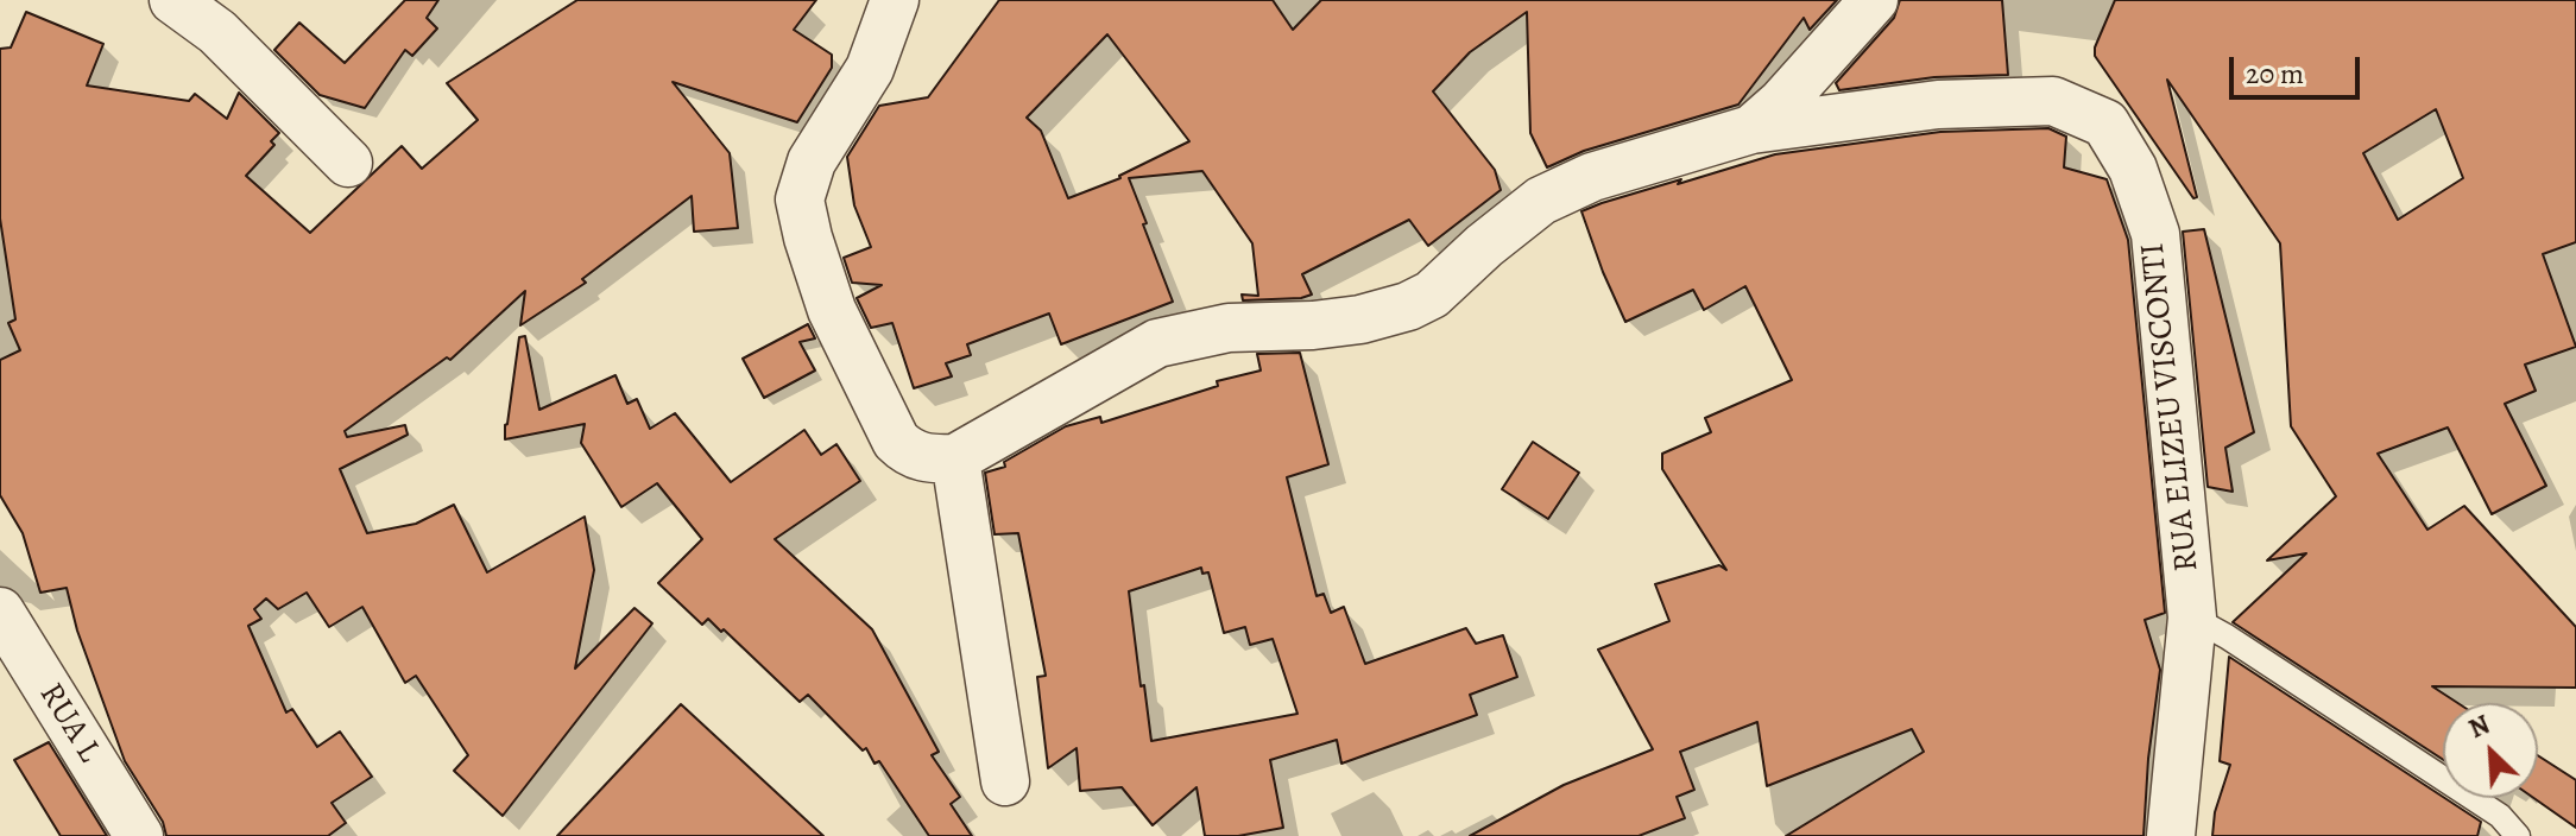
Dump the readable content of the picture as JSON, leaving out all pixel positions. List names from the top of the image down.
{
  "streets": {
    "street": ["RUA ELIZEU VISCONTI", "RUA L"]
  },
  "scale_bar": "20 m",
  "north": "top left"
}
